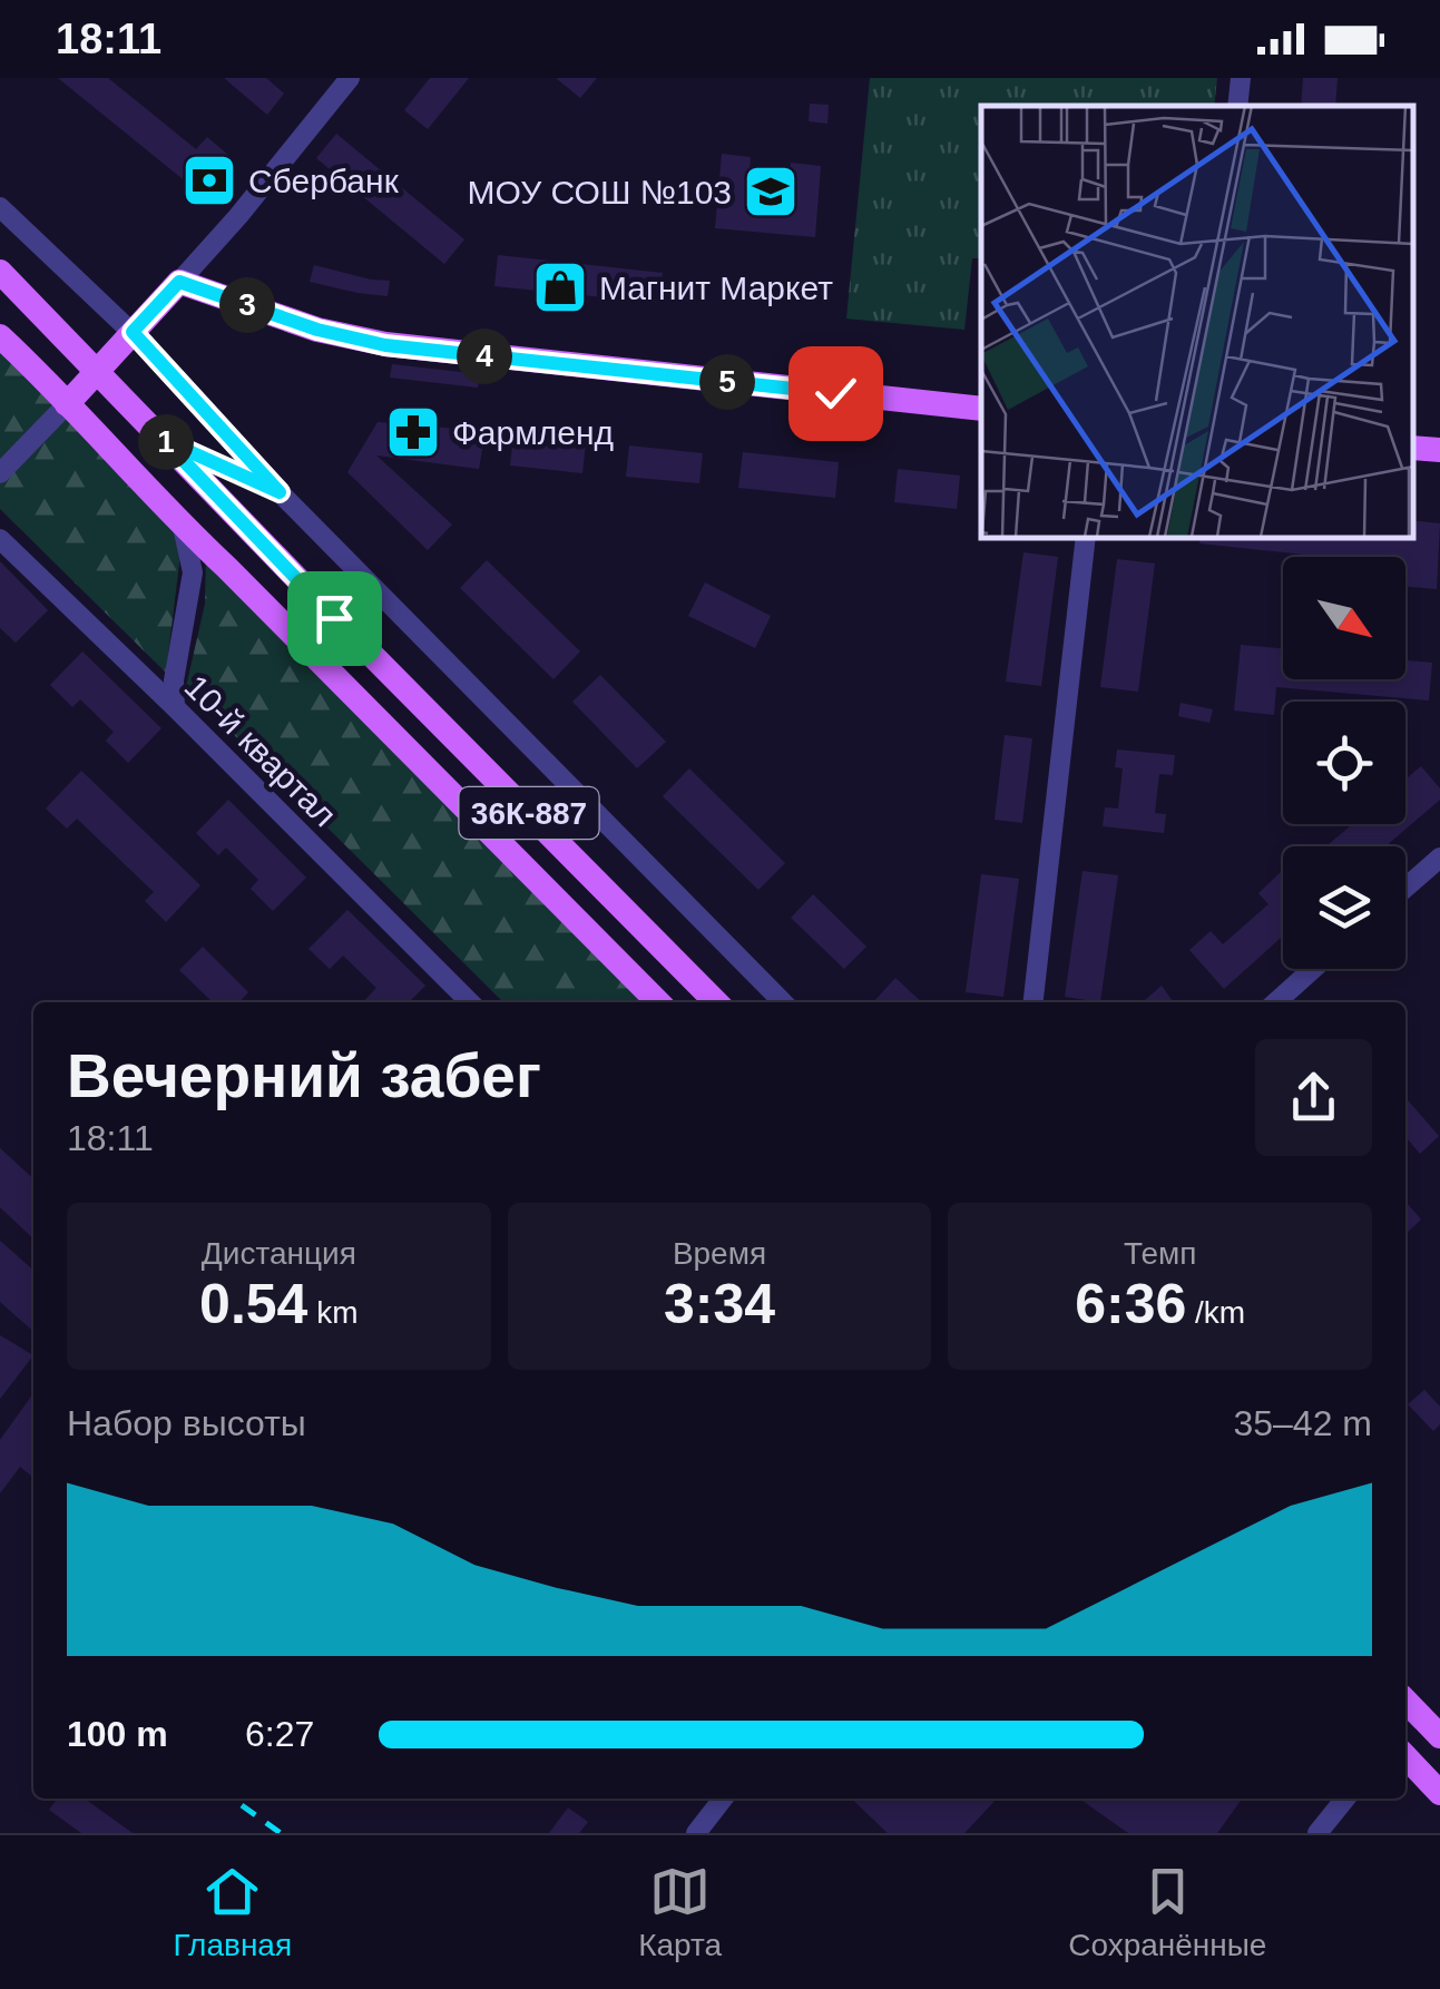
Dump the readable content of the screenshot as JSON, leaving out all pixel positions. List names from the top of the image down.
{
  "streets": {
    "main road": ["36К-887"],
    "street": ["10-й квартал"]
  },
  "places": {
    "bank": ["Сбербанк"],
    "school or university": ["МОУ СОШ №103"],
    "shop": ["Магнит Маркет"],
    "pharmacy": ["Фармленд"]
  },
  "north": "bottom right",
  "page": {
    "status": "18:11",
    "pins": [
      "3",
      "4",
      "5",
      "1"
    ],
    "heading": ["Вечерний забег", "18:11"],
    "stats": [
      ["Дистанция", "0.54 km"],
      ["Время", "3:34"],
      ["Темп", "6:36 /km"]
    ],
    "chart": ["Набор высоты", "35–42 m"],
    "list": [
      {
        "name": "100 m",
        "note": "6:27"
      }
    ],
    "tabs": ["Главная", "Карта", "Сохранённые"]
  }
}
